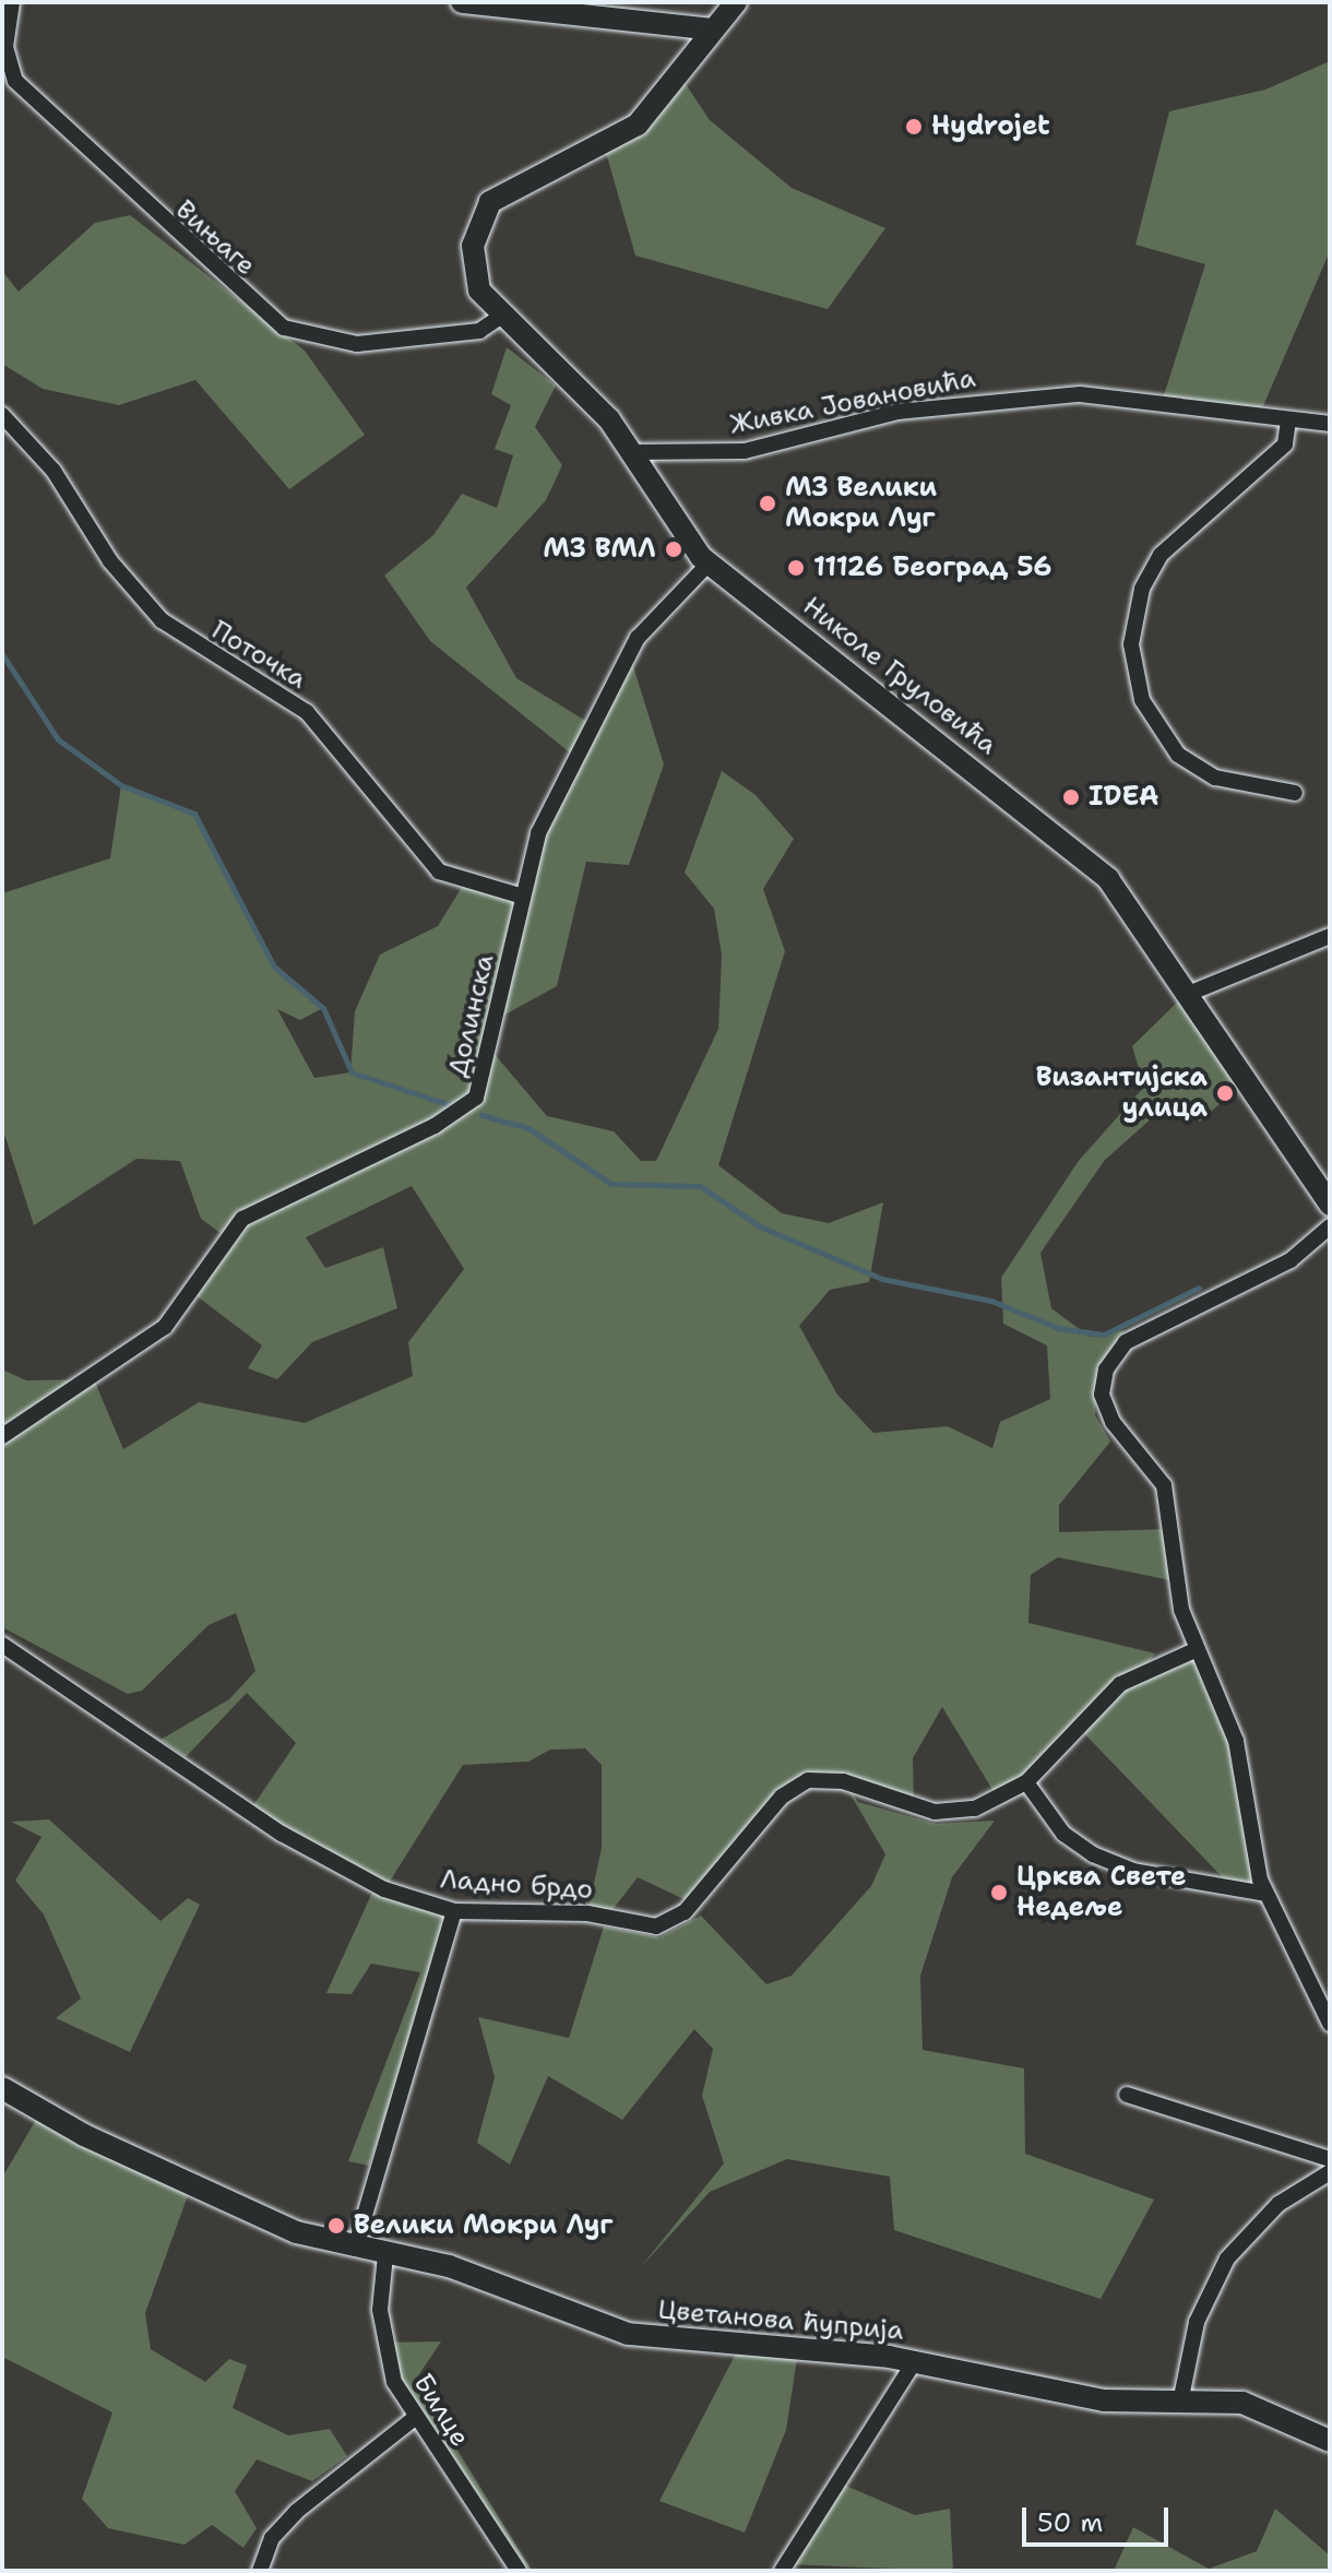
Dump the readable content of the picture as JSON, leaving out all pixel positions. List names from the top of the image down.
{
  "streets": {
    "street": [
      "Вињаге",
      "Живка Јовановића",
      "Поточка",
      "Николе Груловића",
      "Долинска",
      "Ладно брдо",
      "Цветанова ћуприја",
      "Билце"
    ]
  },
  "crossings": [
    ["Вињаге", "Николе Груловића"],
    ["Живка Јовановића", "Николе Груловића"],
    ["Поточка", "Долинска"],
    ["Николе Груловића", "Долинска"],
    ["Цветанова ћуприја", "Билце"]
  ],
  "places": [
    "Hydrojet",
    "МЗ Велики Мокри Луг",
    "МЗ ВМЛ",
    "11126 Београд 56",
    "IDEA",
    "Византијска улица",
    "Црква Свете Недеље",
    "Велики Мокри Луг"
  ],
  "scale_bar": "50 m"
}
